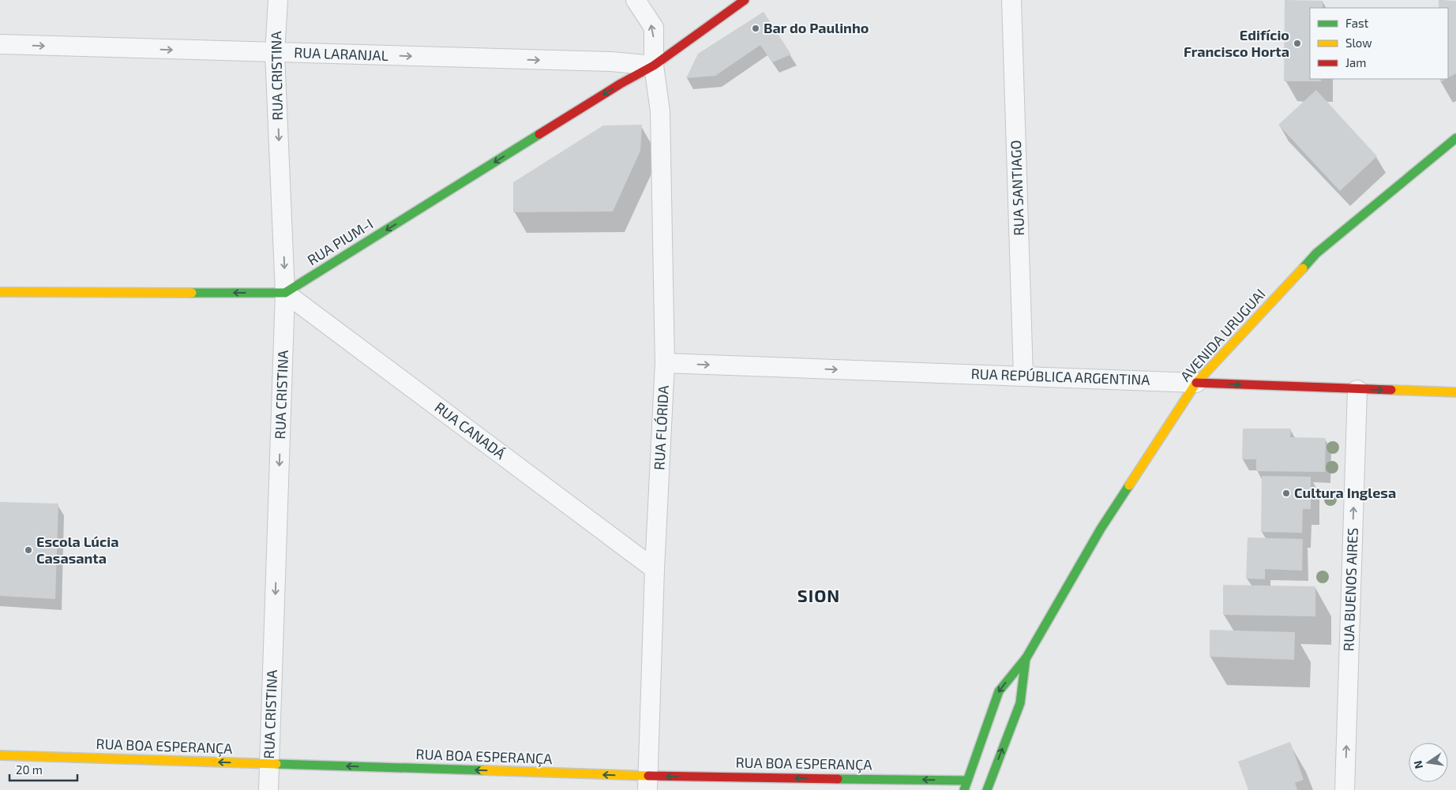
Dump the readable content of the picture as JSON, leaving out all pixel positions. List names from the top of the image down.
{
  "streets": {
    "street": [
      "RUA LARANJAL",
      "RUA CRISTINA",
      "RUA SANTIAGO",
      "RUA PIUM-I",
      "AVENIDA URUGUAI",
      "RUA REPÚBLICA ARGENTINA",
      "RUA FLÓRIDA",
      "RUA CANADÁ",
      "RUA BUENOS AIRES",
      "RUA BOA ESPERANÇA"
    ]
  },
  "crossings": [
    ["RUA LARANJAL", "RUA CRISTINA"],
    ["RUA LARANJAL", "RUA PIUM-I"],
    ["RUA LARANJAL", "RUA FLÓRIDA"],
    ["RUA CRISTINA", "RUA PIUM-I"],
    ["RUA CRISTINA", "RUA CANADÁ"],
    ["RUA CRISTINA", "RUA BOA ESPERANÇA"],
    ["RUA SANTIAGO", "RUA REPÚBLICA ARGENTINA"],
    ["RUA PIUM-I", "RUA FLÓRIDA"],
    ["RUA PIUM-I", "RUA CANADÁ"],
    ["AVENIDA URUGUAI", "RUA REPÚBLICA ARGENTINA"],
    ["AVENIDA URUGUAI", "RUA BOA ESPERANÇA"],
    ["RUA REPÚBLICA ARGENTINA", "RUA FLÓRIDA"],
    ["RUA REPÚBLICA ARGENTINA", "RUA BUENOS AIRES"],
    ["RUA FLÓRIDA", "RUA CANADÁ"],
    ["RUA FLÓRIDA", "RUA BOA ESPERANÇA"]
  ],
  "one_way": [
    "RUA LARANJAL",
    "RUA CRISTINA",
    "RUA PIUM-I",
    "RUA REPÚBLICA ARGENTINA",
    "RUA BUENOS AIRES",
    "RUA BOA ESPERANÇA"
  ],
  "districts": ["SION"],
  "places": [
    "Bar do Paulinho",
    "Edifício Francisco Horta",
    "Cultura Inglesa",
    "Escola Lúcia Casasanta"
  ],
  "legend": ["Fast", "Slow", "Jam"],
  "scale_bar": "20 m",
  "north": "left"
}
